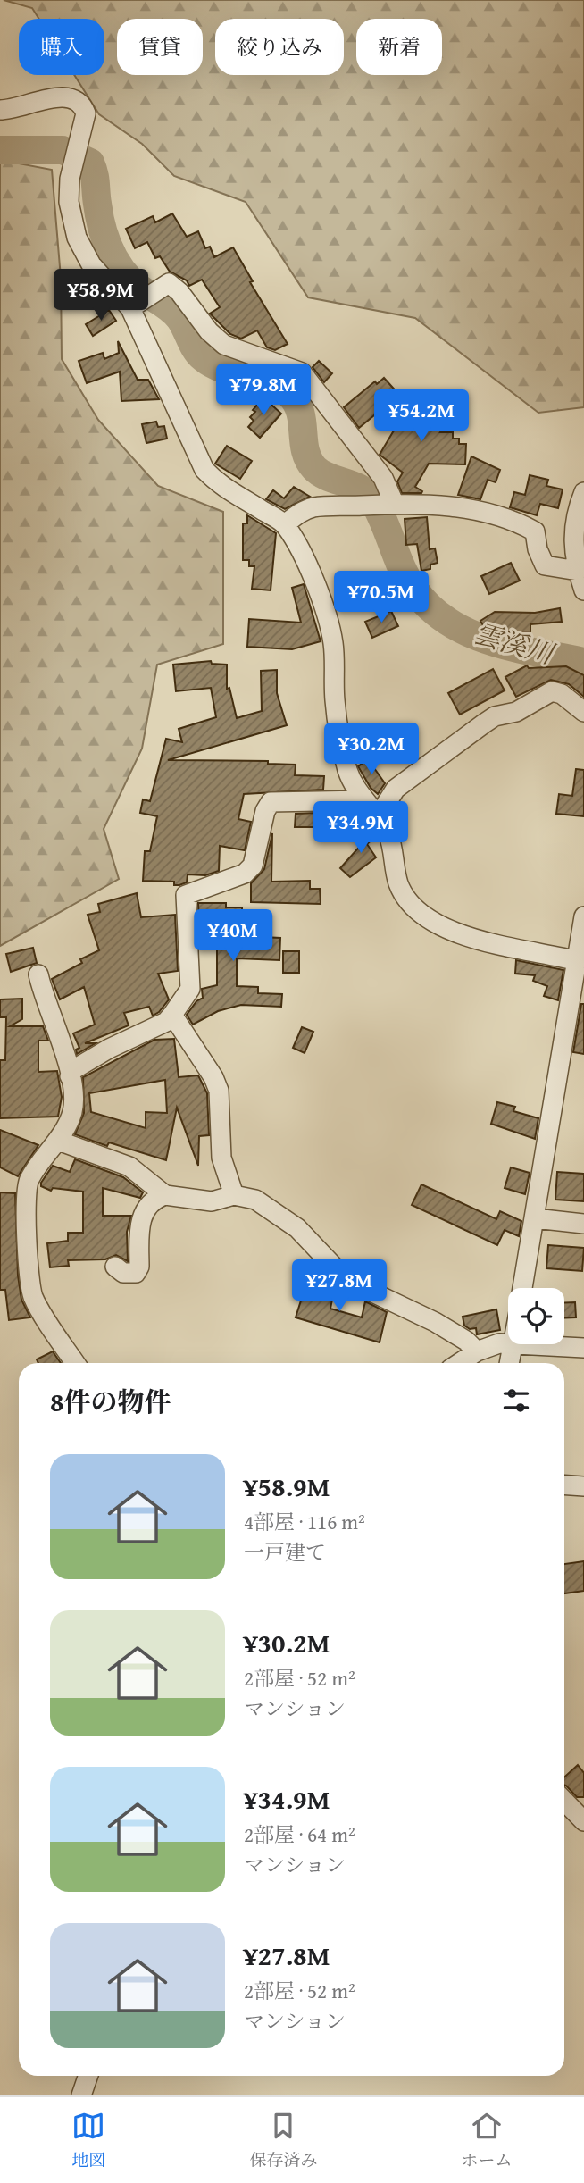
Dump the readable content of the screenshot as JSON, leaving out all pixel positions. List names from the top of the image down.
{
  "water": ["雲溪川"],
  "page": {
    "chip": [
      "購入",
      "賃貸",
      "絞り込み",
      "新着"
    ],
    "price": [
      "¥58.9M",
      "¥79.8M",
      "¥54.2M",
      "¥70.5M",
      "¥30.2M",
      "¥34.9M",
      "¥40M",
      "¥27.8M"
    ],
    "heading": "8件の物件",
    "list": [
      {
        "name": "¥58.9M",
        "note": "4部屋 · 116 m² · 一戸建て"
      },
      {
        "name": "¥30.2M",
        "note": "2部屋 · 52 m² · マンション"
      },
      {
        "name": "¥34.9M",
        "note": "2部屋 · 64 m² · マンション"
      },
      {
        "name": "¥27.8M",
        "note": "2部屋 · 52 m² · マンション"
      }
    ],
    "tabs": ["地図", "保存済み", "ホーム"]
  }
}
